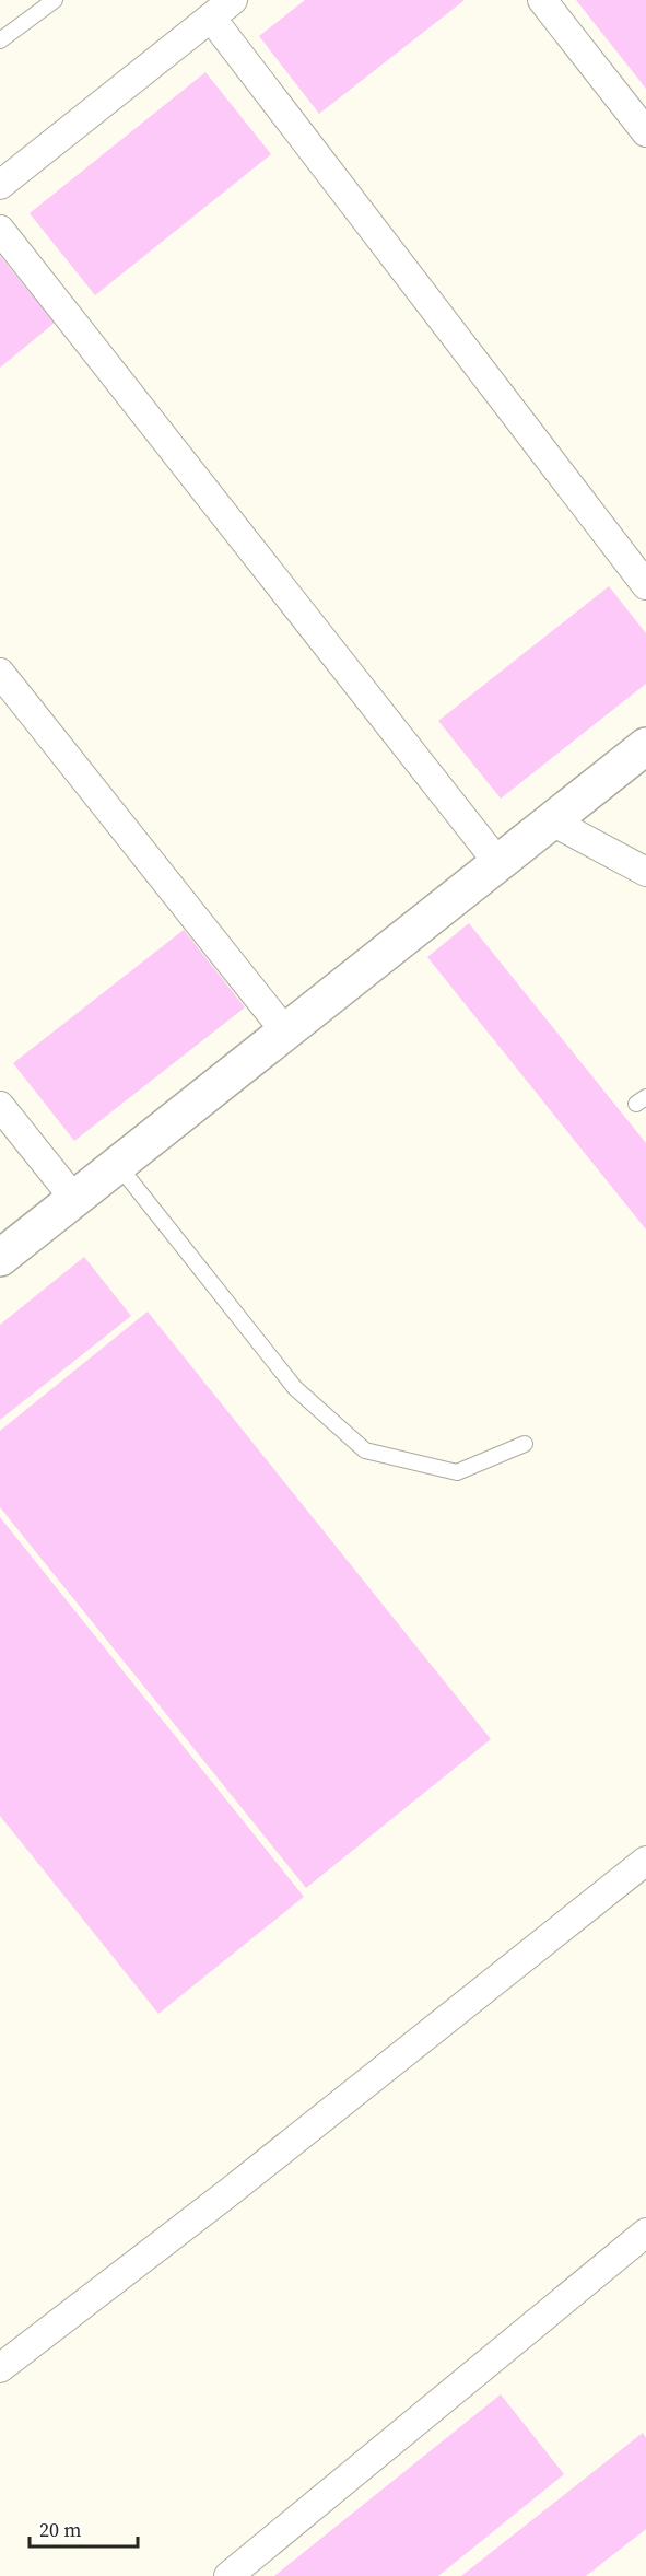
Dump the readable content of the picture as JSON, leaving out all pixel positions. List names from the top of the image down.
{
  "scale_bar": "20 m"
}
